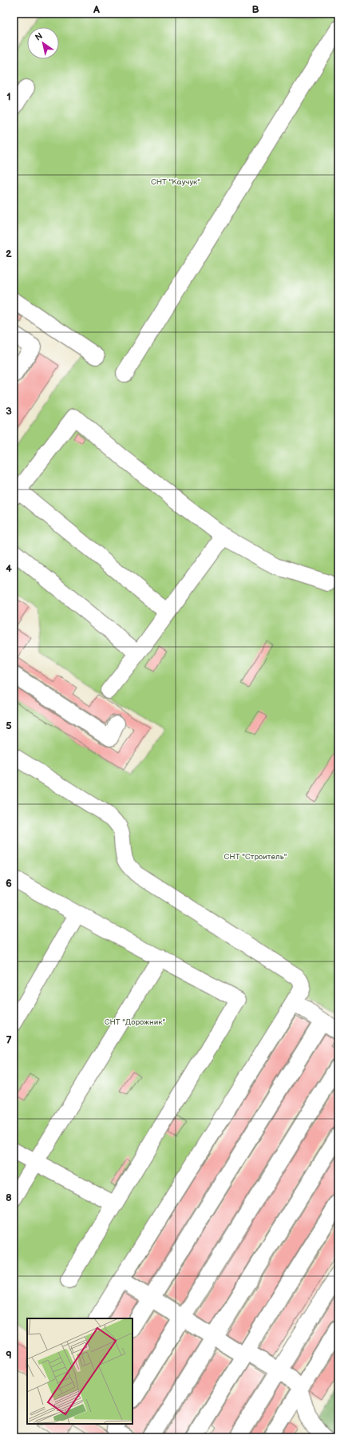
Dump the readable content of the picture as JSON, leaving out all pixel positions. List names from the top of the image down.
{
  "parks": ["СНТ \"Каучук\"", "СНТ \"Строитель\"", "СНТ \"Дорожник\""],
  "north": "top left",
  "grid": {
    "columns": ["A", "B"],
    "rows": [
      "1",
      "2",
      "3",
      "4",
      "5",
      "6",
      "7",
      "8",
      "9"
    ]
  }
}
